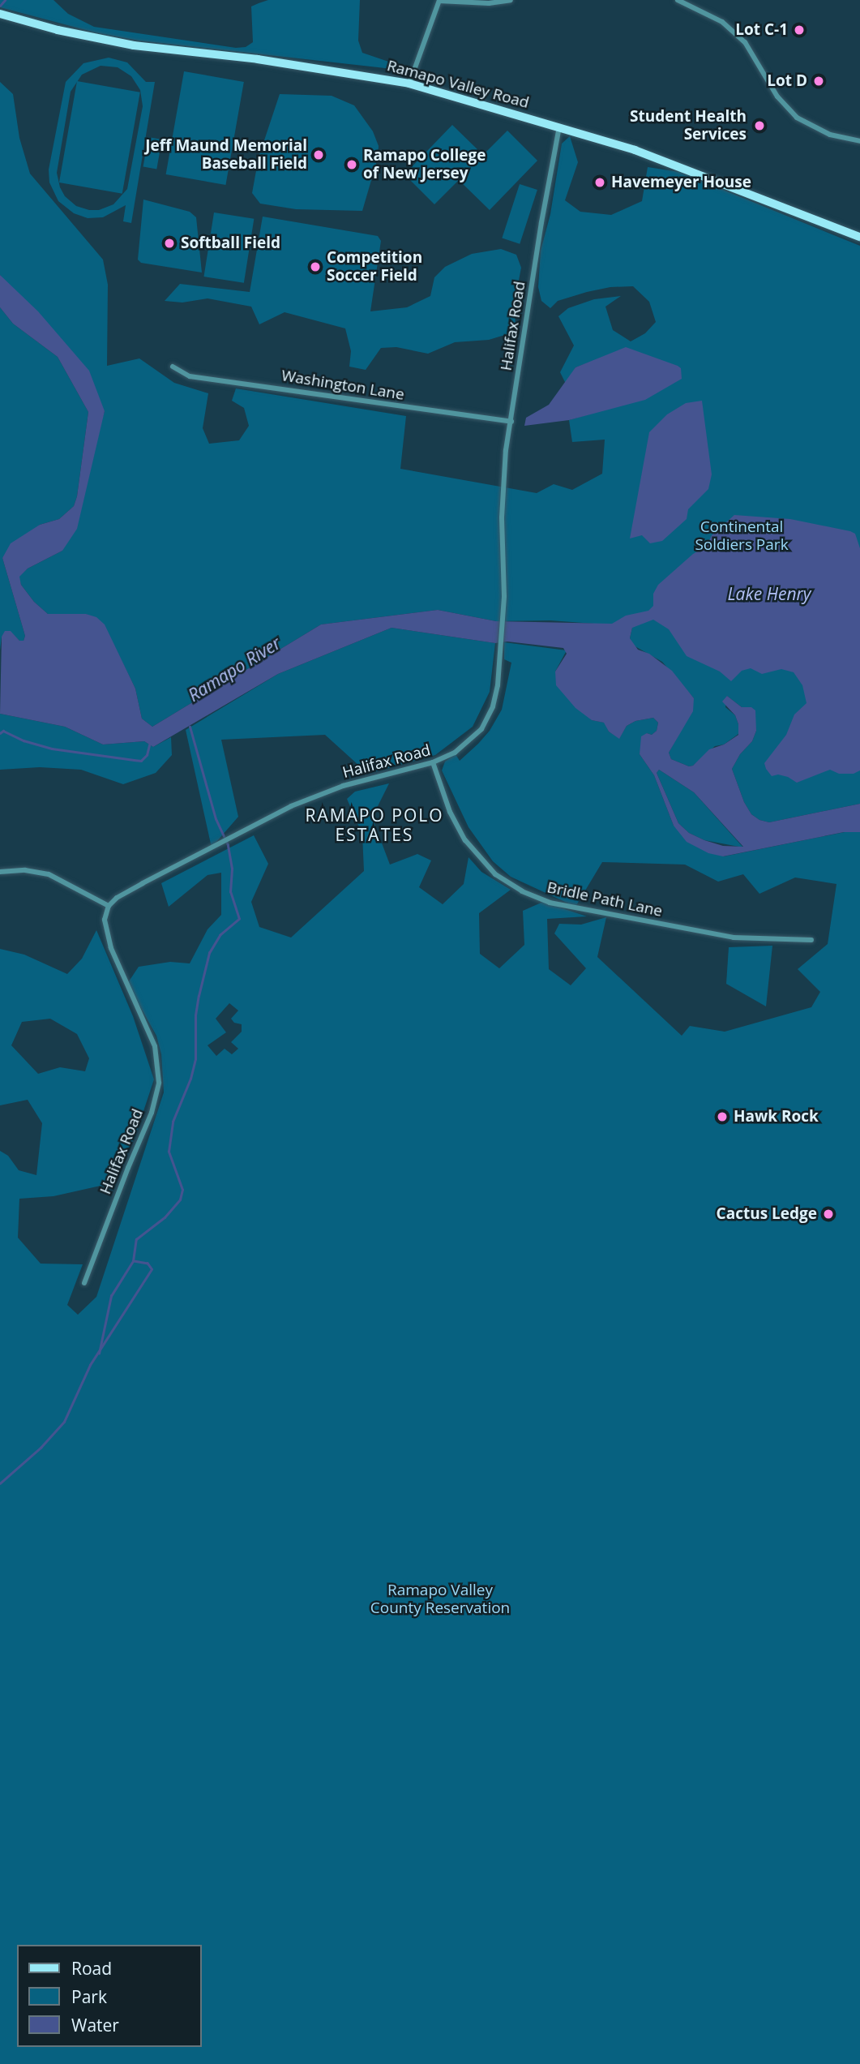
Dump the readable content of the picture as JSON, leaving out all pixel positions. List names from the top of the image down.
{
  "streets": {
    "main road": ["Ramapo Valley Road"],
    "street": ["Halifax Road", "Washington Lane", "Bridle Path Lane"]
  },
  "crossings": [
    ["Ramapo Valley Road", "Halifax Road"],
    ["Halifax Road", "Washington Lane"],
    ["Halifax Road", "Bridle Path Lane"]
  ],
  "districts": ["RAMAPO POLO ESTATES"],
  "water": ["Lake Henry", "Ramapo River"],
  "parks": ["Continental Soldiers Park", "Ramapo Valley County Reservation"],
  "places": [
    "Lot C-1",
    "Lot D",
    "Student Health Services",
    "Jeff Maund Memorial Baseball Field",
    "Ramapo College of New Jersey",
    "Havemeyer House",
    "Softball Field",
    "Competition Soccer Field",
    "Hawk Rock",
    "Cactus Ledge"
  ],
  "legend": ["Road", "Park", "Water"]
}
